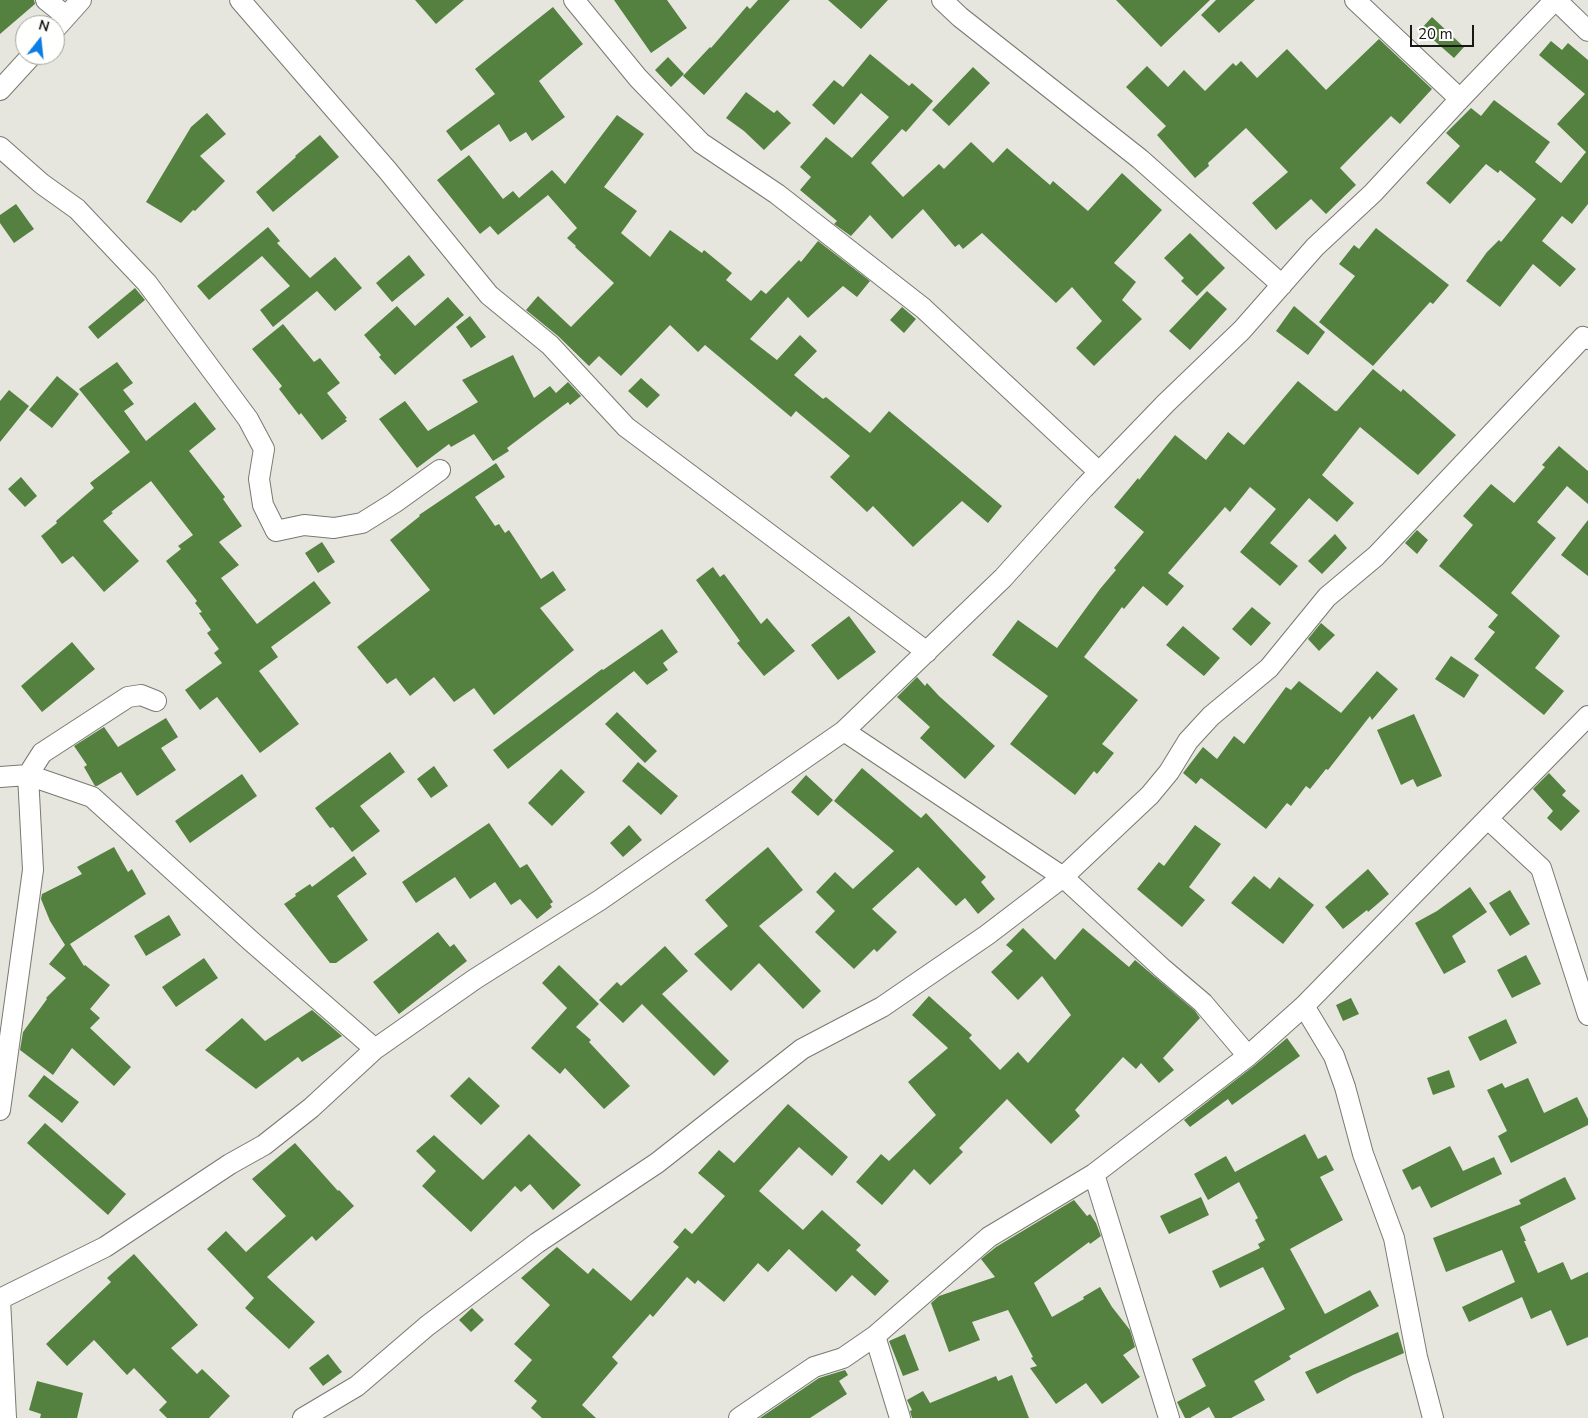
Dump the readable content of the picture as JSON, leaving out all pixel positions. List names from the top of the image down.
{
  "scale_bar": "20 m",
  "north": "top"
}
